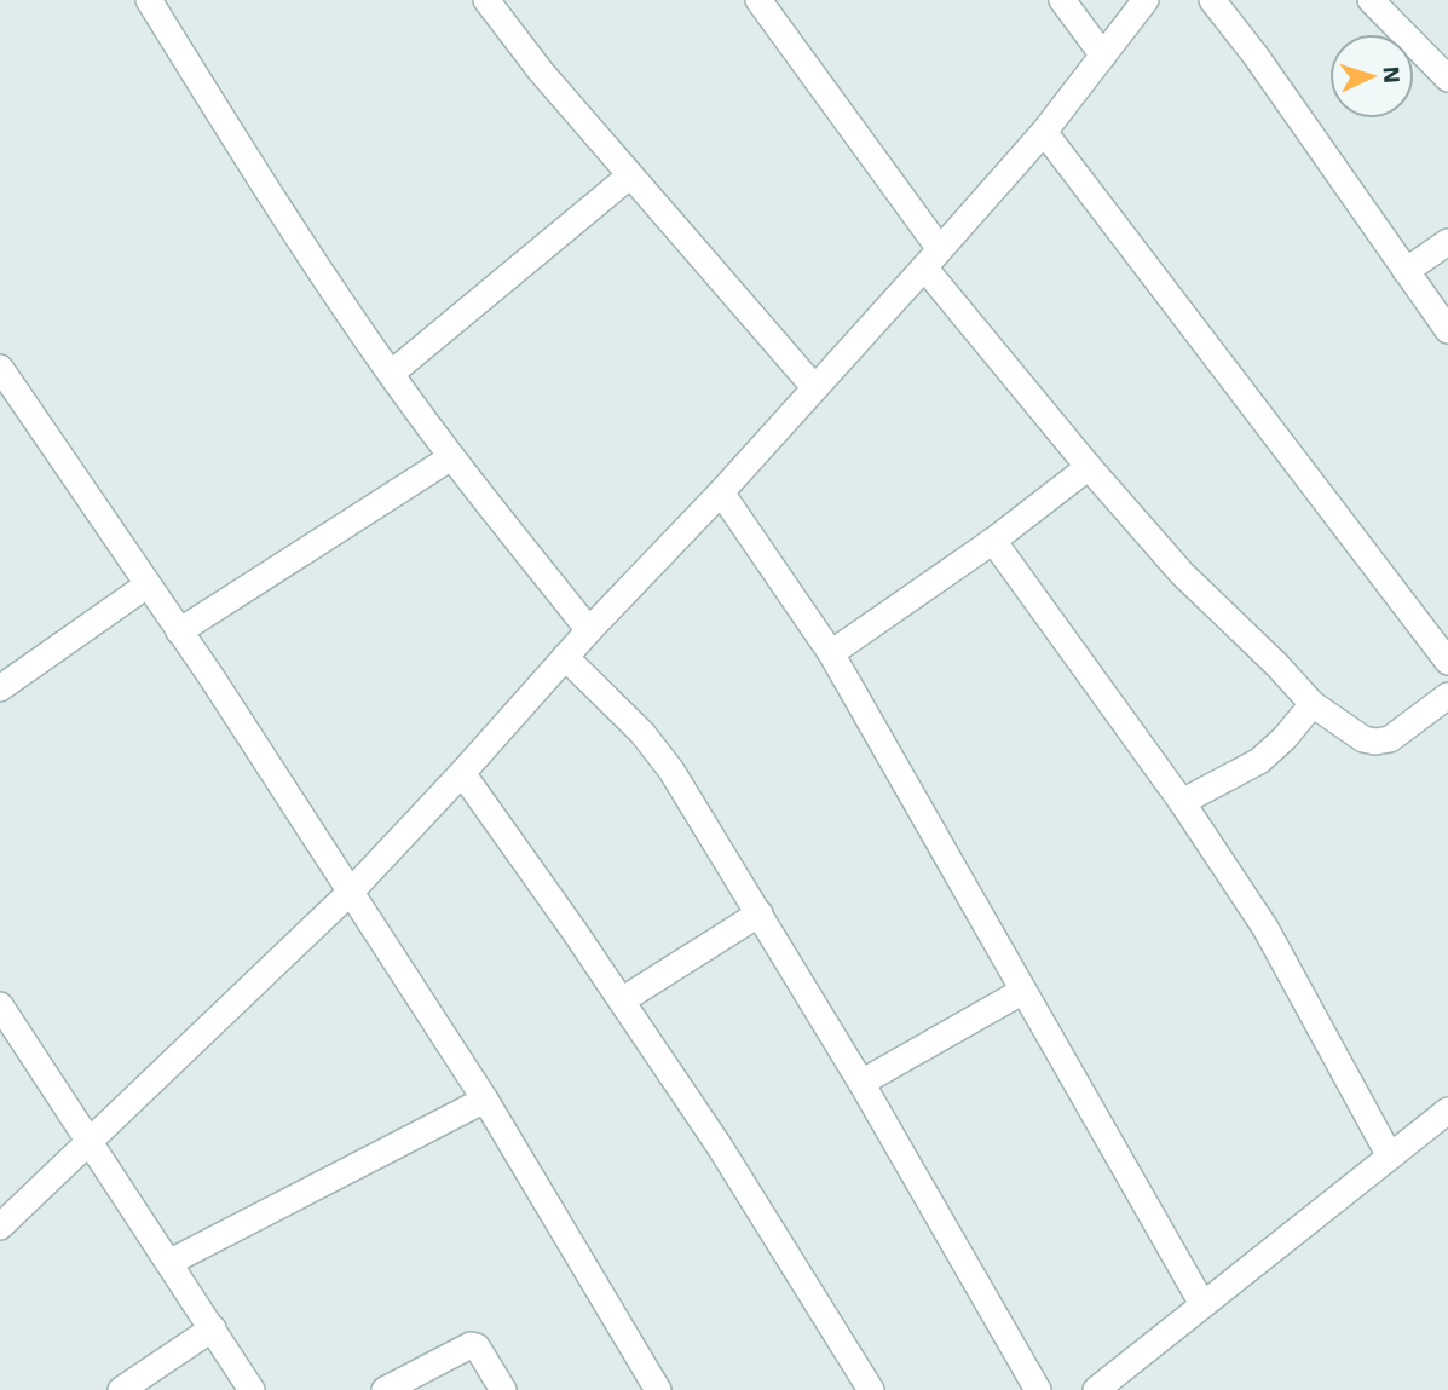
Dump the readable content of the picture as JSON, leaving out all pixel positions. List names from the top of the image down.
{
  "north": "right"
}
